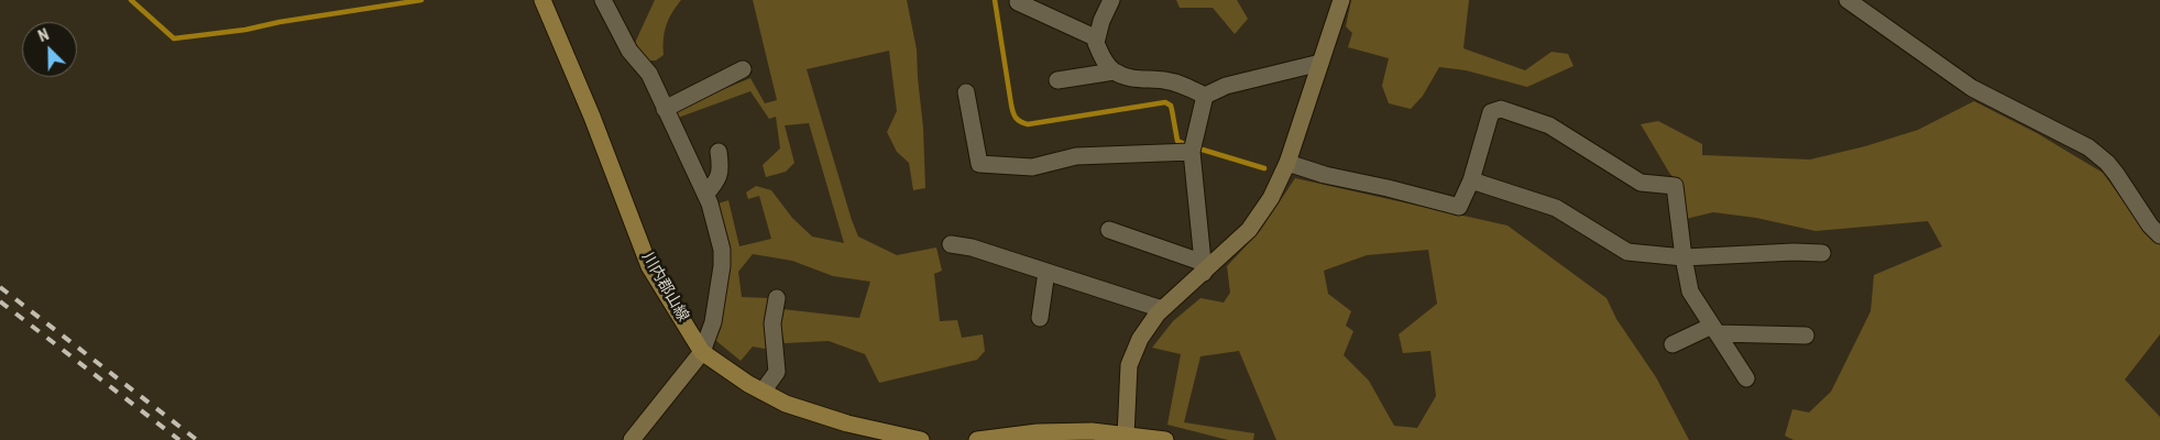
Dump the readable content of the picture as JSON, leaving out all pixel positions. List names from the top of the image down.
{
  "streets": {
    "main road": ["川内郡山線"]
  },
  "north": "top left"
}
